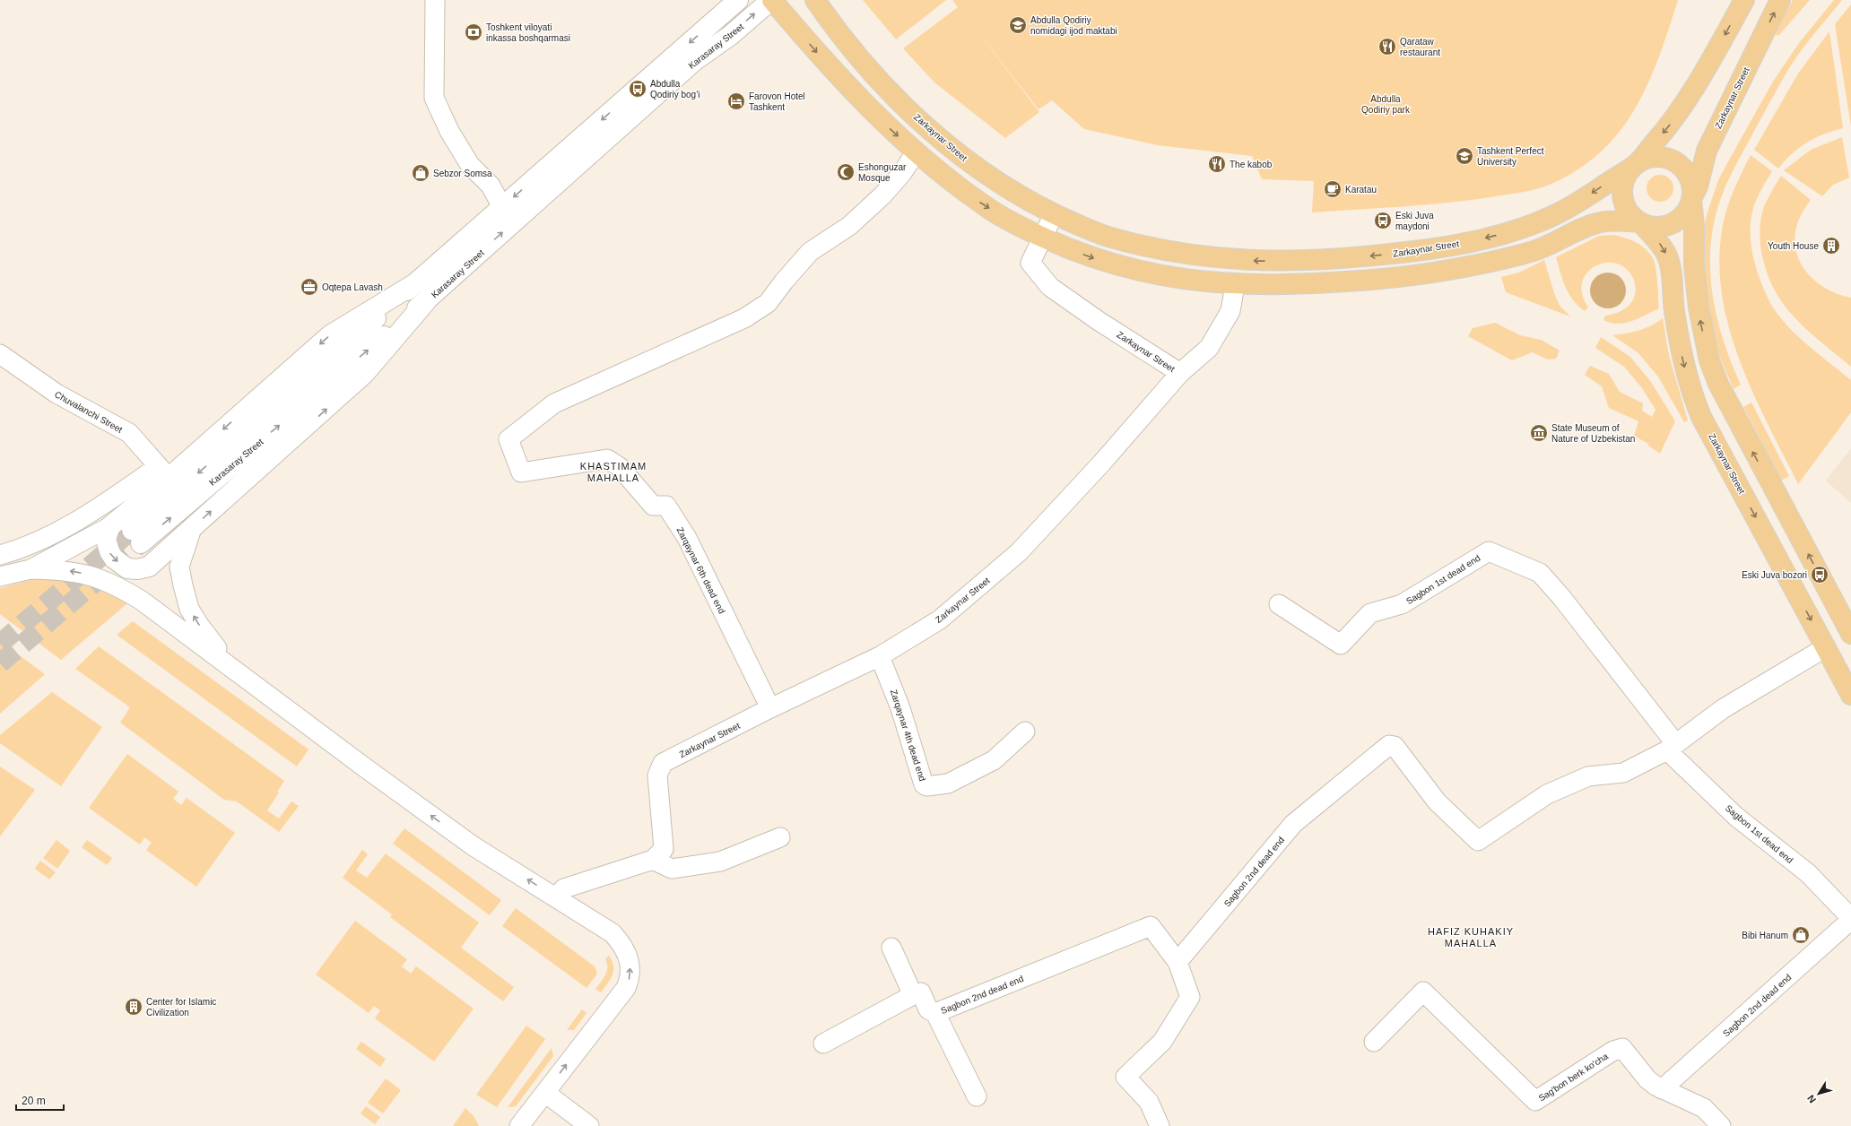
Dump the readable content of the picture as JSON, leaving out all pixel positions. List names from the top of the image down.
{
  "streets": {
    "main road": ["Karasaray Street", "Zarkaynar Street"],
    "street": [
      "Chuvalanchi Street",
      "Zarqaynar 6th dead end",
      "Sagbon 1st dead end",
      "Zarqaynar 4th dead end",
      "Sagbon 2nd dead end",
      "Sag'bon berk ko'cha"
    ]
  },
  "crossings": [
    ["Karasaray Street", "Zarkaynar Street"],
    ["Zarkaynar Street", "Zarqaynar 6th dead end"],
    ["Zarkaynar Street", "Zarqaynar 4th dead end"],
    ["Sagbon 1st dead end", "Sagbon 2nd dead end"],
    ["Sagbon 2nd dead end", "Sag'bon berk ko'cha"]
  ],
  "districts": ["KHASTIMAM MAHALLA", "HAFIZ KUHAKIY MAHALLA"],
  "parks": ["Abdulla Qodiriy park"],
  "places": {
    "school or university": ["Abdulla Qodiriy nomidagi ijod maktabi", "Tashkent Perfect University"],
    "bank": ["Toshkent viloyati inkassa boshqarmasi"],
    "restaurant": ["Qarataw restaurant", "The kabob"],
    "bus stop": ["Abdulla Qodiriy bogʻi", "Eski Juva maydoni", "Eski Juva bozori"],
    "hotel": ["Farovon Hotel Tashkent"],
    "mosque": ["Eshonguzar Mosque"],
    "shop": ["Sebzor Somsa", "Bibi Hanum"],
    "cafe": ["Karatau"],
    "building": ["Youth House", "Center for Islamic Civilization"],
    "office": ["Oqtepa Lavash"],
    "museum": ["State Museum of Nature of Uzbekistan"]
  },
  "scale_bar": "20 m",
  "north": "bottom left"
}
